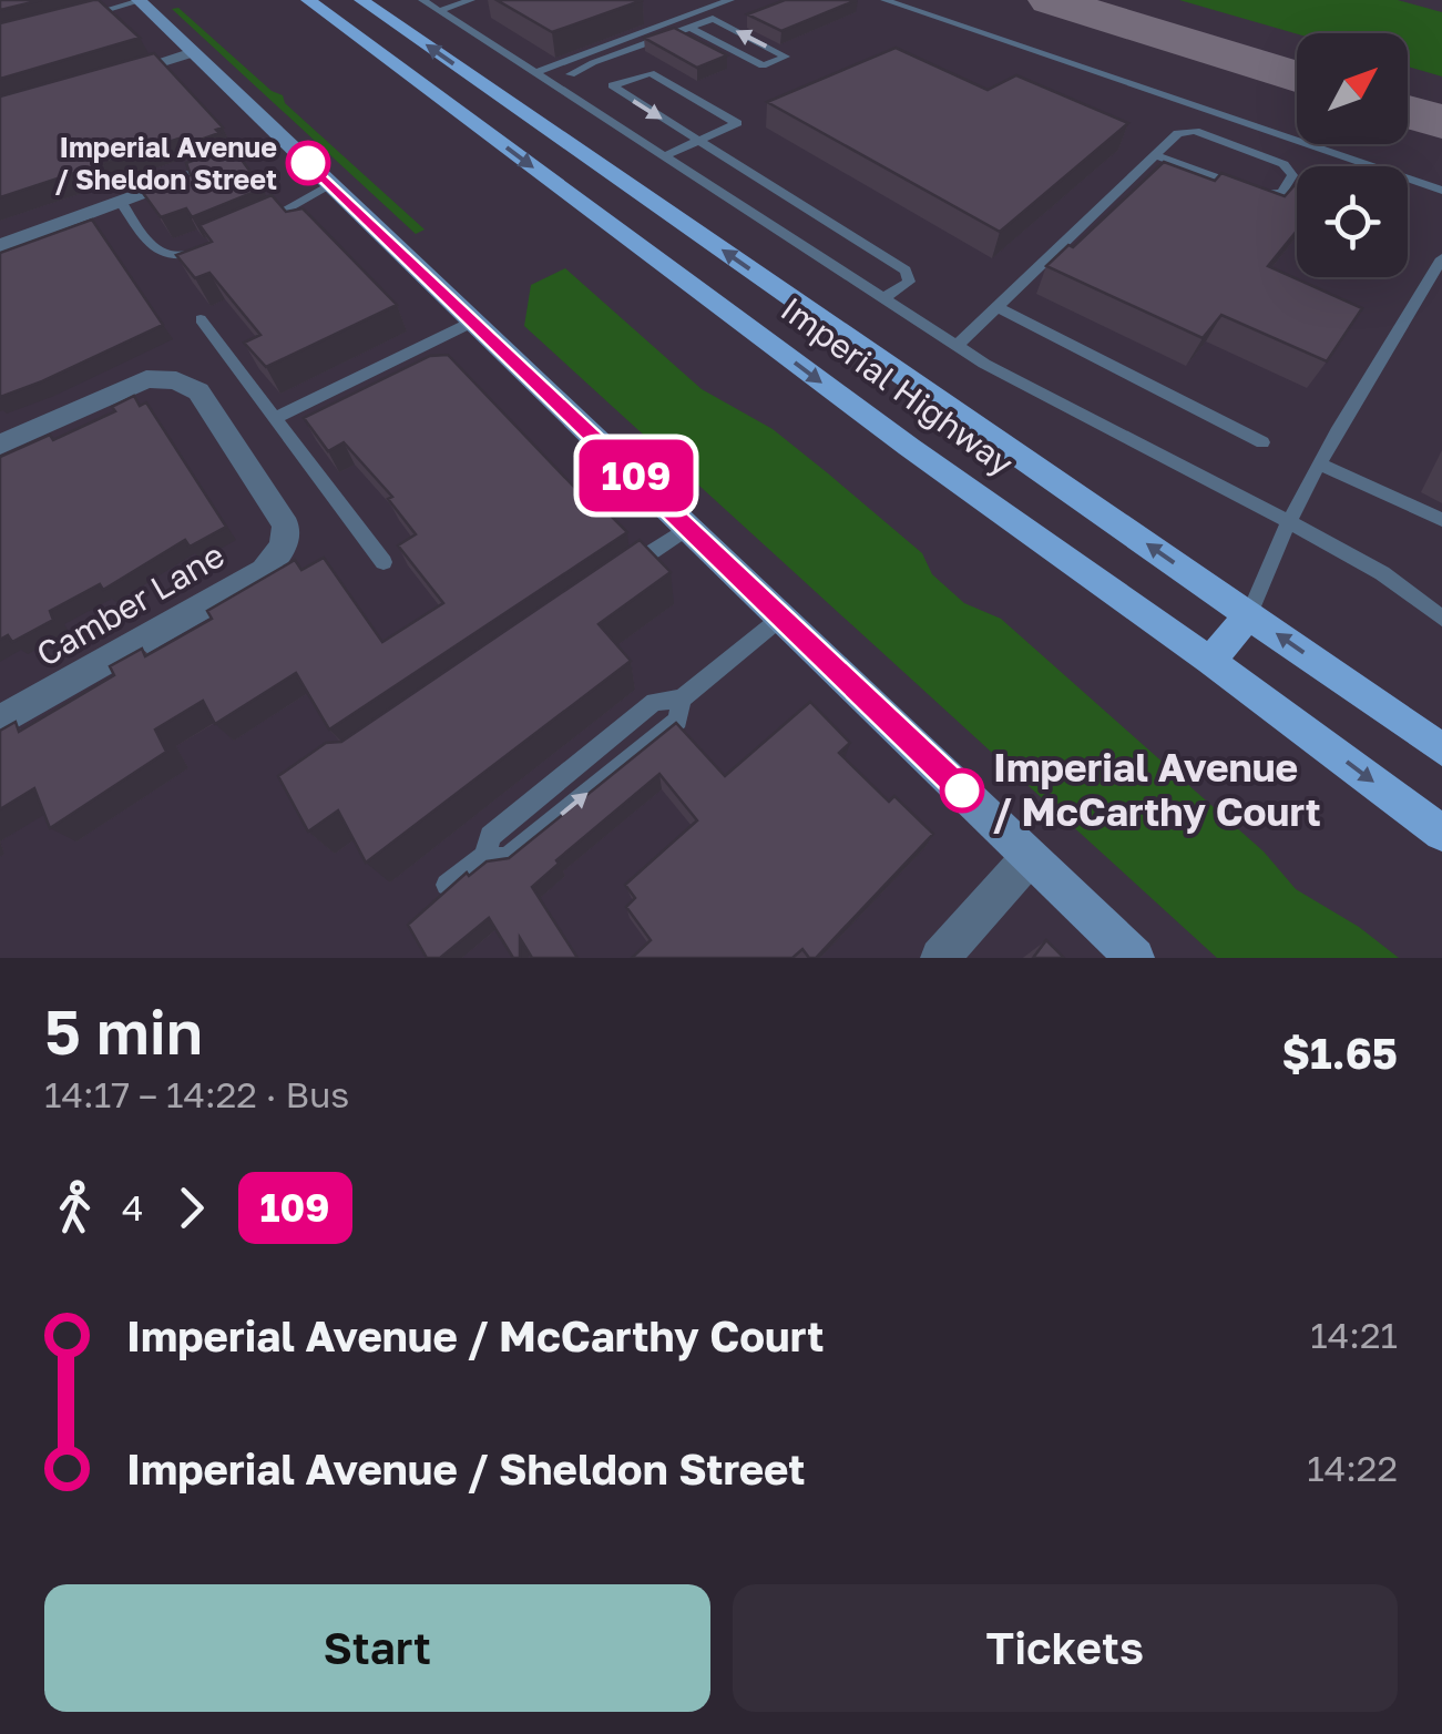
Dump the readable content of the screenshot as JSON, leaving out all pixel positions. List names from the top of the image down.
{
  "streets": {
    "main road": ["Imperial Highway"],
    "street": ["Camber Lane"]
  },
  "places": ["Imperial Avenue / Sheldon Street", "Imperial Avenue / McCarthy Court"],
  "lines": ["bus line 109"],
  "north": "top right",
  "page": {
    "on_map": "109",
    "heading": ["5 min", "14:17 – 14:22 · Bus", "$1.65"],
    "legs": ["4", "109"],
    "list": [
      {
        "name": "Imperial Avenue / McCarthy Court",
        "value": "14:21"
      },
      {
        "name": "Imperial Avenue / Sheldon Street",
        "value": "14:22"
      }
    ],
    "buttons": ["Start", "Tickets"]
  }
}
